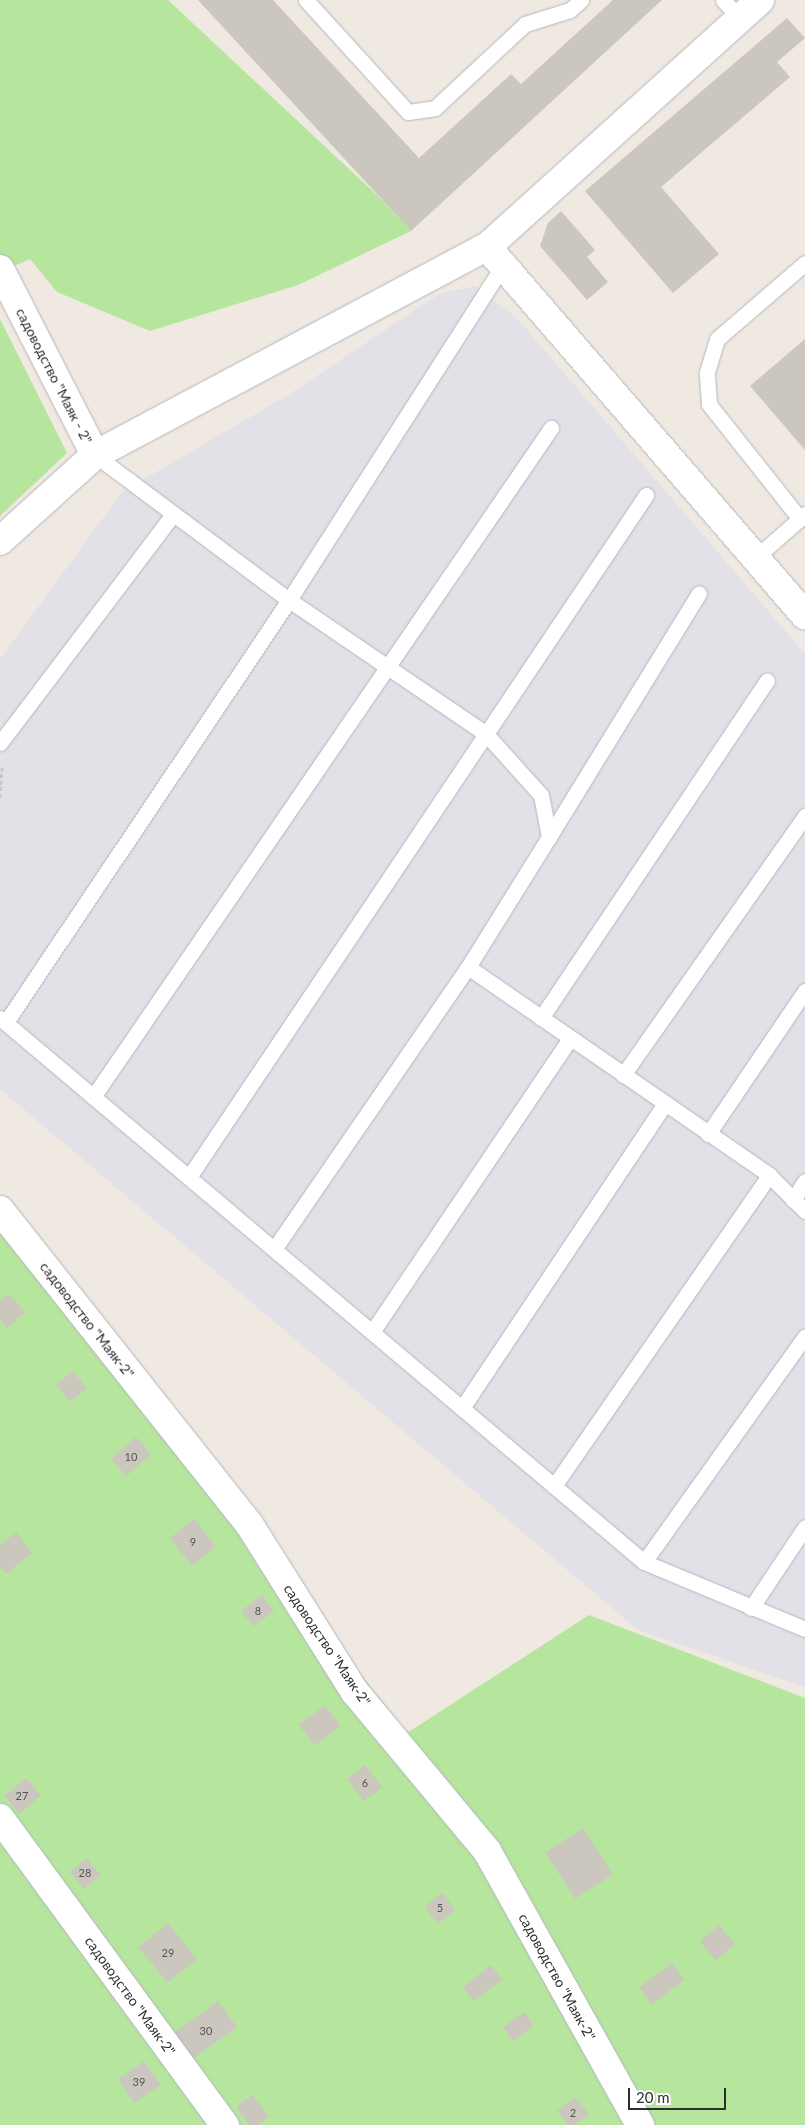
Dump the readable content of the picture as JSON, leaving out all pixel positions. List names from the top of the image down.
{
  "streets": {
    "street": ["садоводство \"Маяк - 2\"", "садоводство \"Маяк-2\""]
  },
  "house_numbers": [
    "10",
    "9",
    "8",
    "6",
    "27",
    "28",
    "5",
    "29",
    "30",
    "39",
    "2"
  ],
  "scale_bar": "20 m"
}
